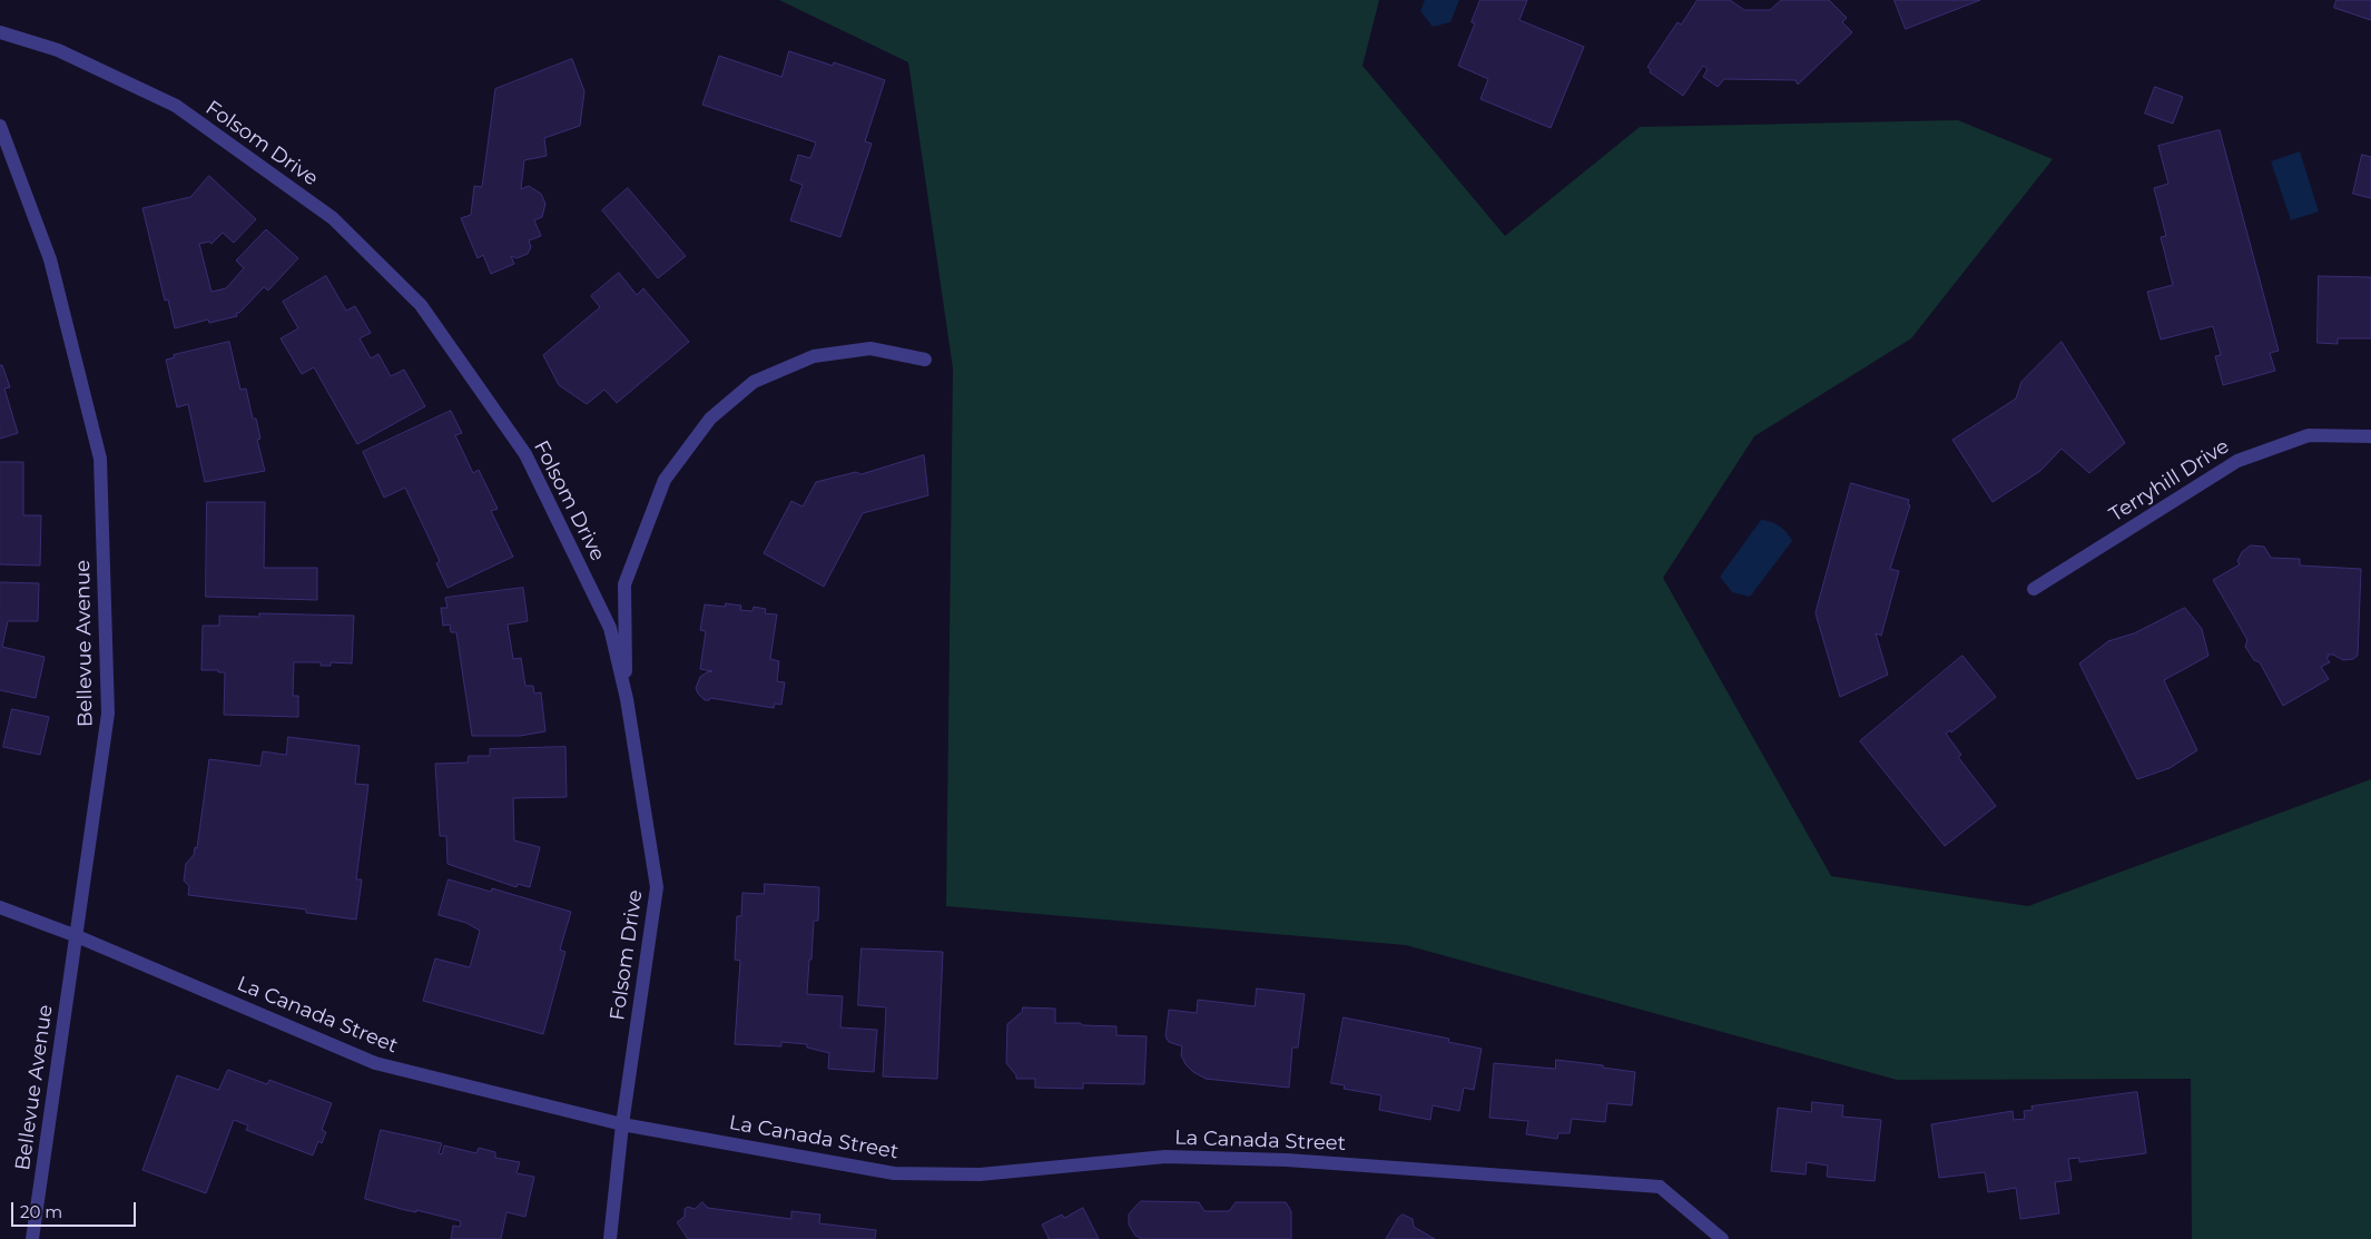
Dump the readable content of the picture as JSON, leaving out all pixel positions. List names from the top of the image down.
{
  "streets": {
    "street": [
      "Folsom Drive",
      "Terryhill Drive",
      "Bellevue Avenue",
      "La Canada Street"
    ]
  },
  "crossings": [
    ["Folsom Drive", "La Canada Street"],
    ["Bellevue Avenue", "La Canada Street"]
  ],
  "scale_bar": "20 m"
}
